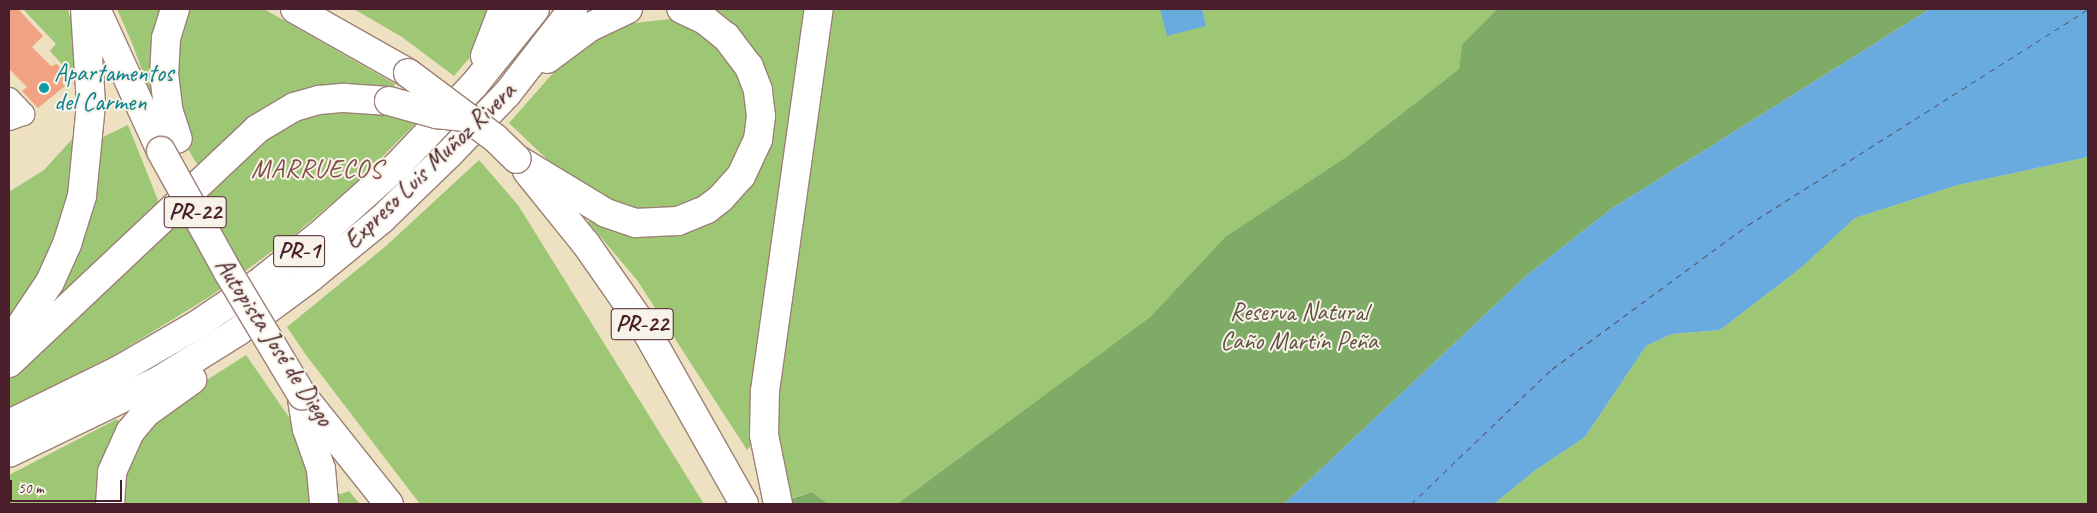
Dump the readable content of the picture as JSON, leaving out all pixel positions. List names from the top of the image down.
{
  "streets": {
    "highway": [
      "Expreso Luis Muñoz Rivera",
      "PR-22",
      "PR-1",
      "Autopista José de Diego"
    ]
  },
  "districts": ["MARRUECOS"],
  "parks": ["Reserva Natural Caño Martín Peña"],
  "places": ["Apartamentos del Carmen"],
  "scale_bar": "50 m"
}
